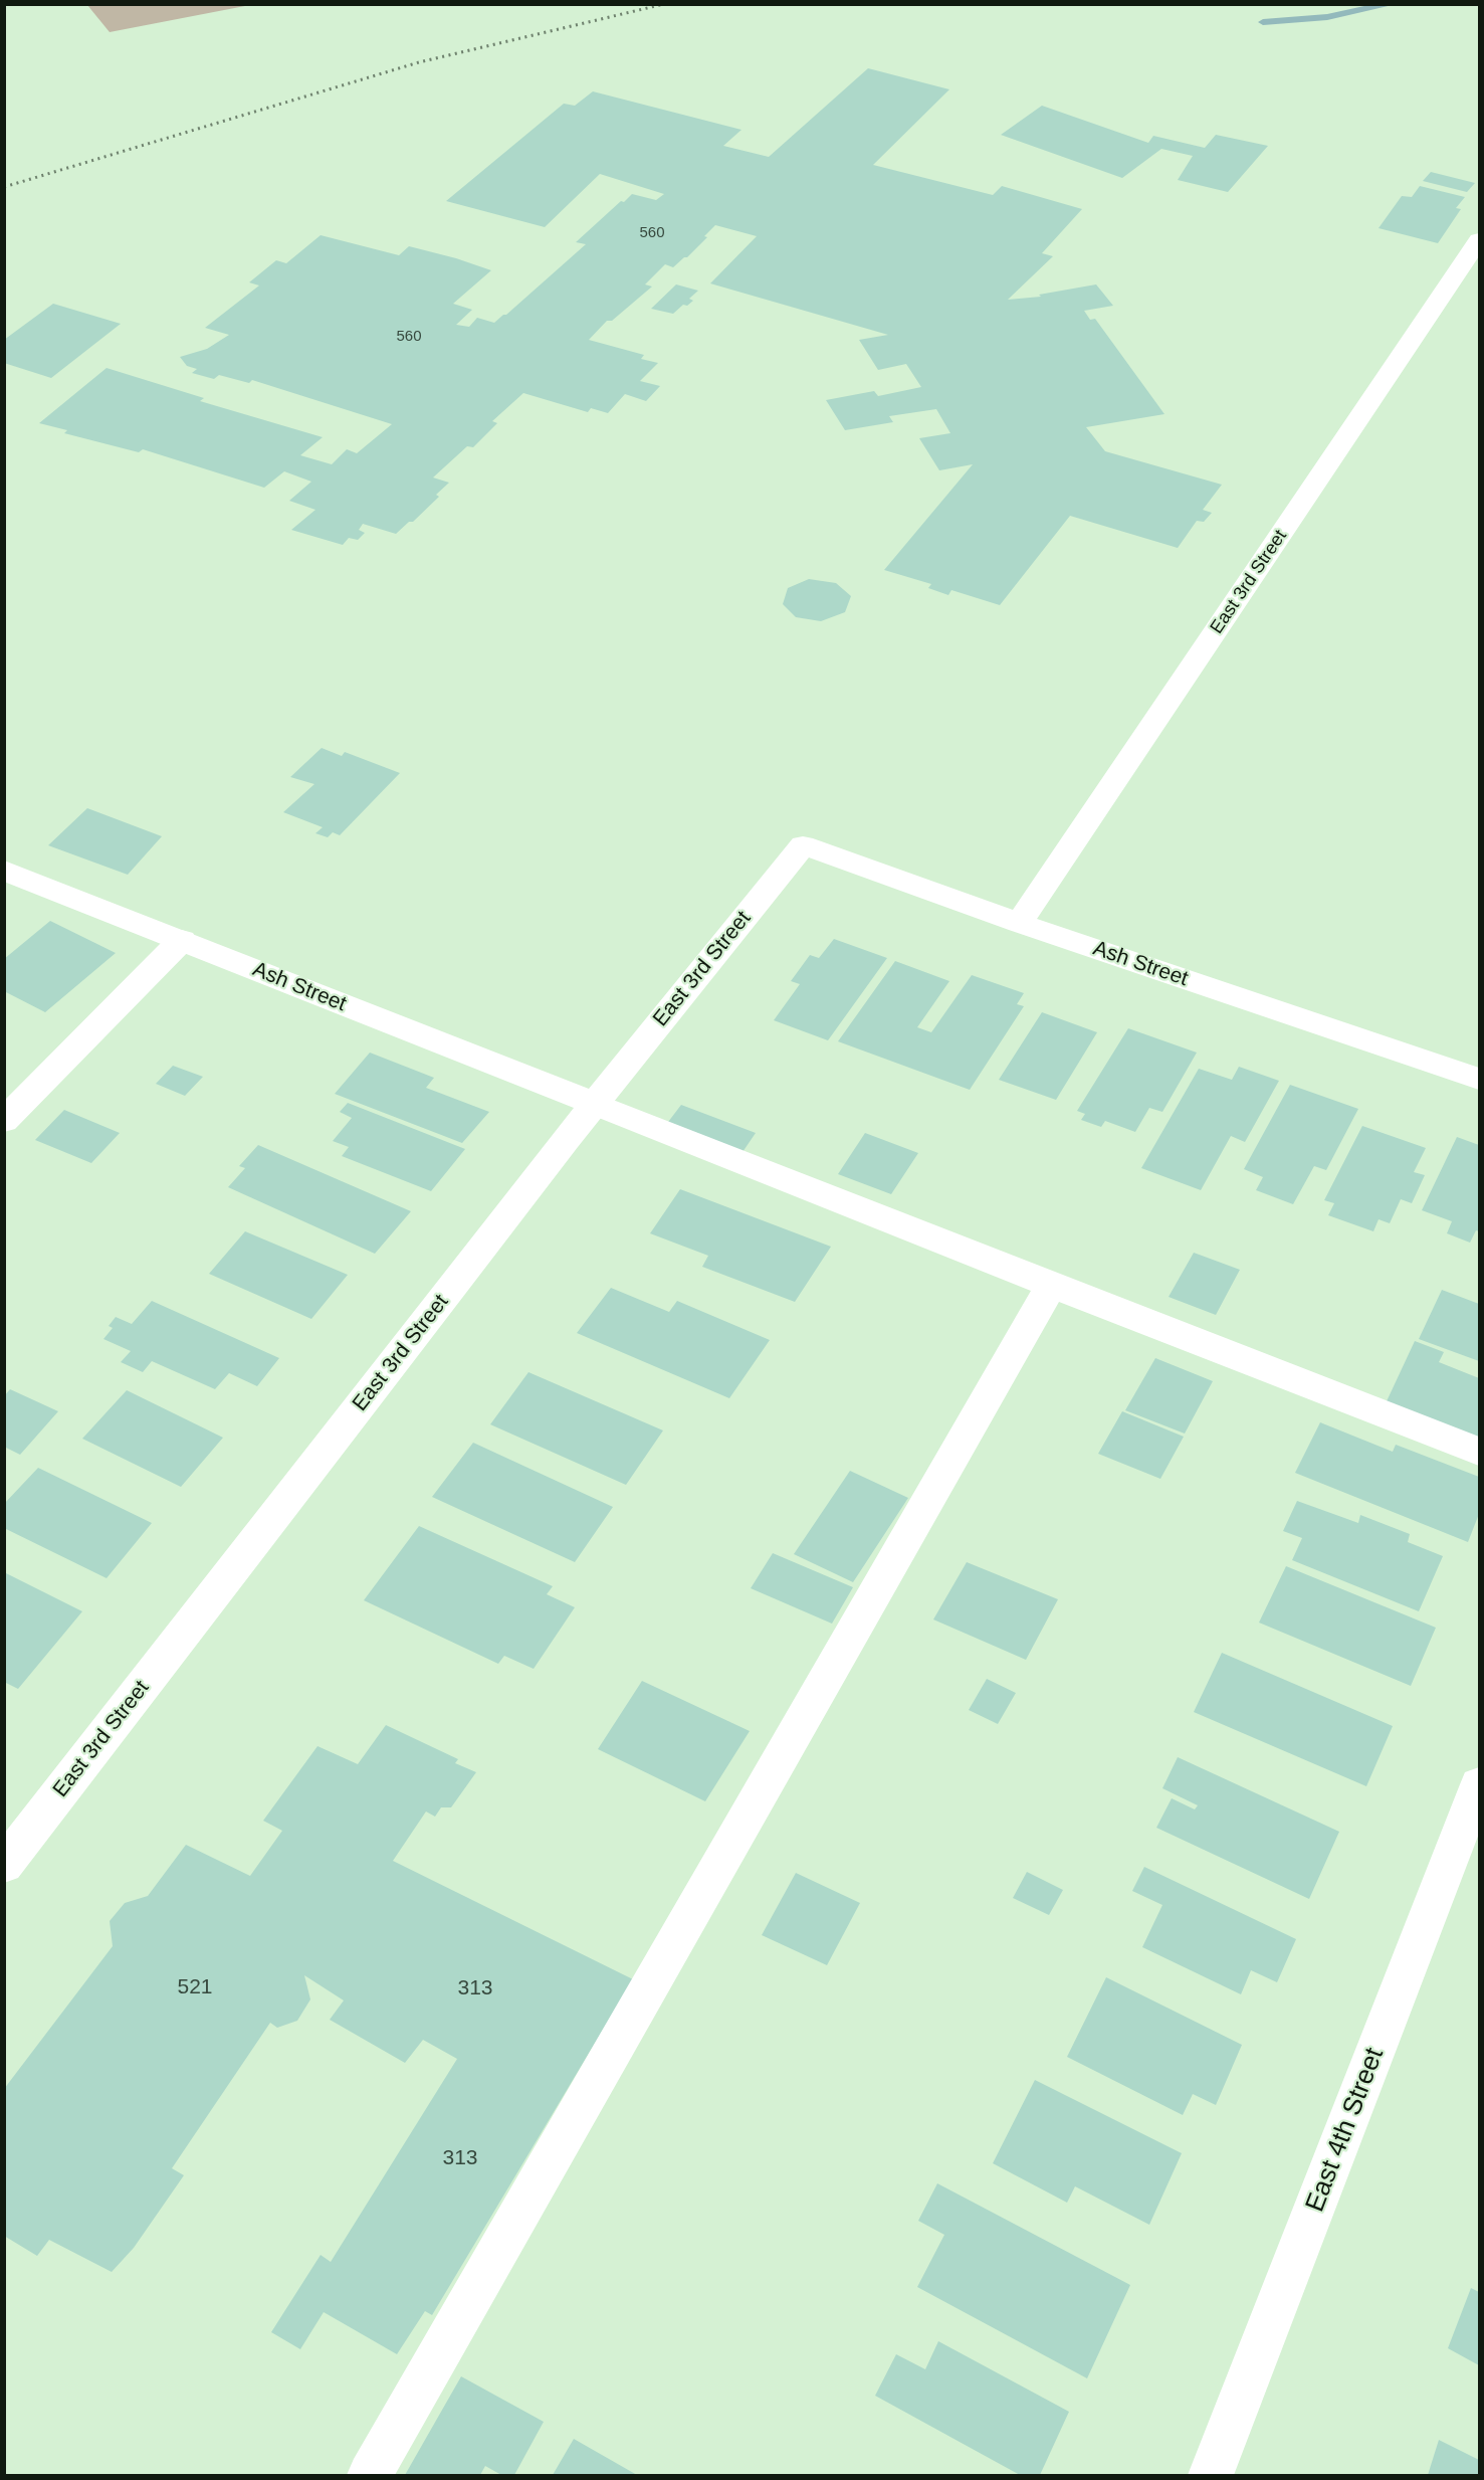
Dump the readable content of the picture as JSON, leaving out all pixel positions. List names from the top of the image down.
{
  "streets": {
    "street": ["East 3rd Street", "Ash Street", "East 4th Street"]
  },
  "crossings": [
    ["East 3rd Street", "Ash Street"]
  ],
  "house_numbers": [
    "560",
    "560",
    "521",
    "313",
    "313"
  ]
}
